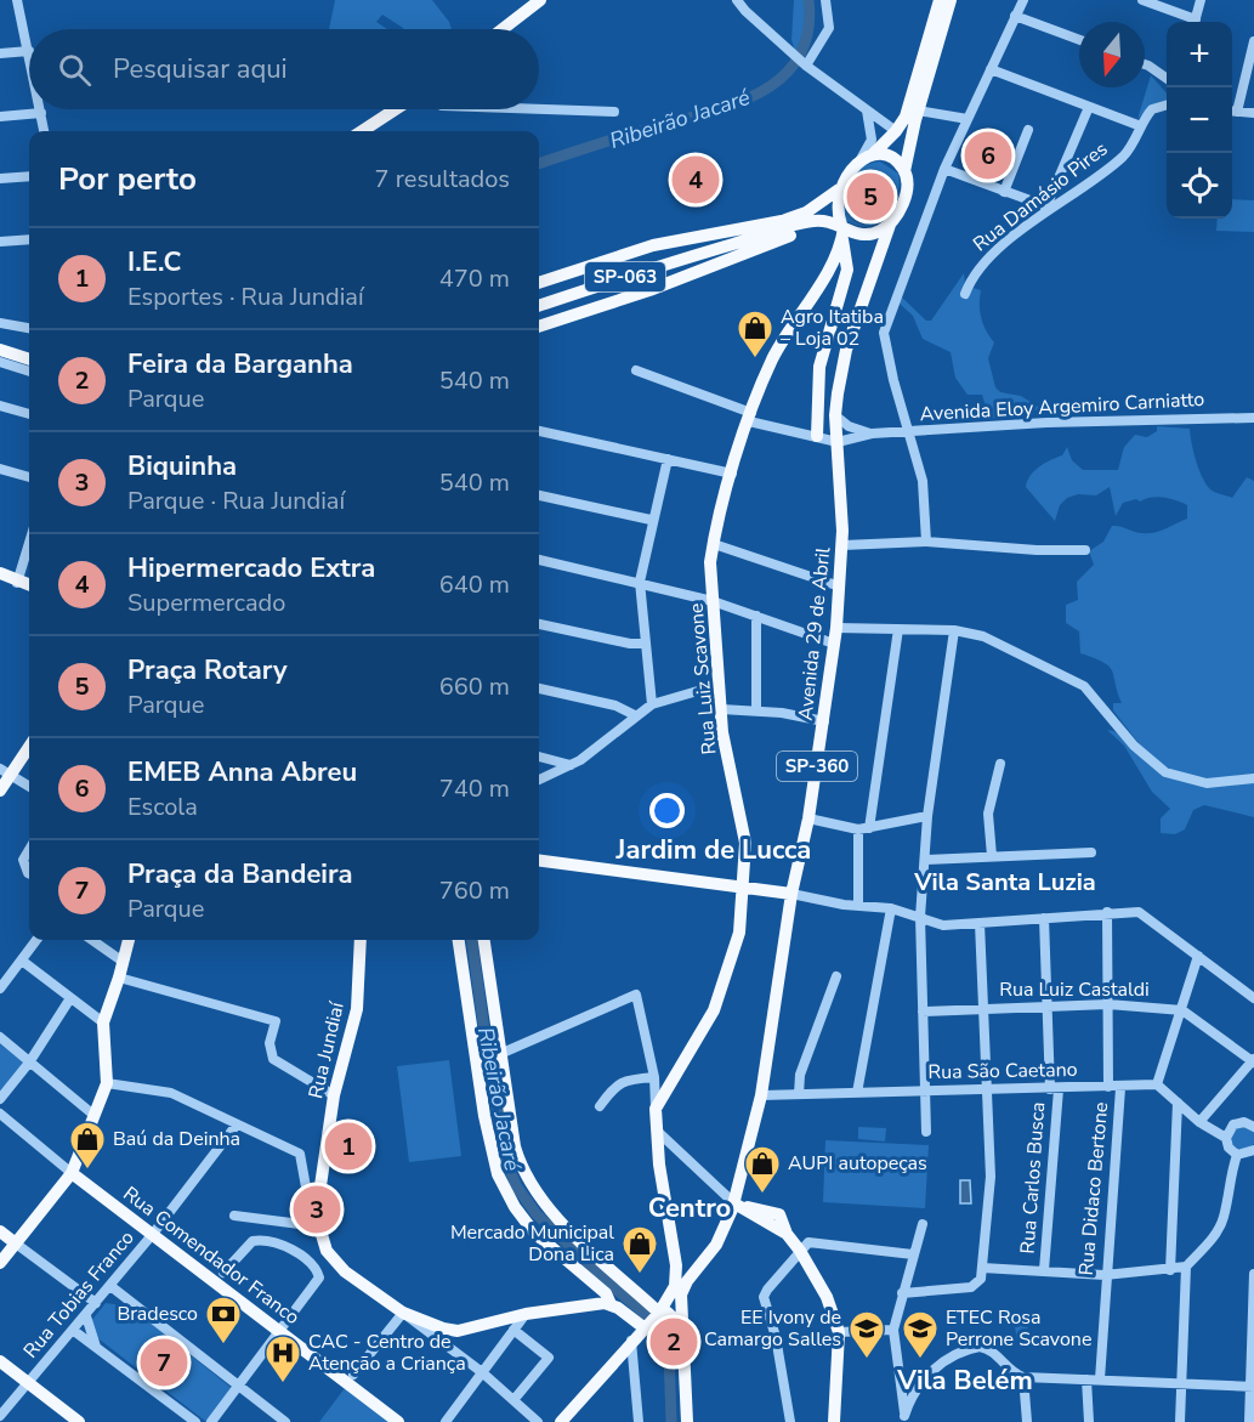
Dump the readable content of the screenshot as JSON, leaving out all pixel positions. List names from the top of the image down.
{
  "streets": {
    "main road": [
      "SP-063",
      "Avenida 29 de Abril",
      "Rua Luiz Scavone",
      "SP-360",
      "Rua Jundiaí",
      "Rua Comendador Franco"
    ],
    "street": [
      "Rua Damásio Pires",
      "Avenida Eloy Argemiro Carniatto",
      "Rua Luiz Castaldi",
      "Rua São Caetano",
      "Rua Carlos Busca",
      "Rua Didaco Bertone",
      "Rua Tobias Franco"
    ]
  },
  "crossings": [
    ["SP-063", "Avenida 29 de Abril"],
    ["SP-063", "Rua Luiz Scavone"],
    ["Avenida 29 de Abril", "Rua Luiz Scavone"],
    ["Avenida 29 de Abril", "SP-360"],
    ["Avenida 29 de Abril", "Rua São Caetano"],
    ["Rua Luiz Castaldi", "Rua Carlos Busca"],
    ["Rua São Caetano", "Rua Carlos Busca"],
    ["Rua São Caetano", "Rua Didaco Bertone"],
    ["Rua Comendador Franco", "Rua Tobias Franco"]
  ],
  "districts": [
    "Jardim de Lucca",
    "Vila Santa Luzia",
    "Centro",
    "Vila Belém"
  ],
  "water": ["Ribeirão Jacaré"],
  "places": {
    "shop": [
      "Agro Itatiba – Loja 02",
      "Baú da Deinha",
      "AUPI autopeças",
      "Mercado Municipal Dona Lica"
    ],
    "bank": ["Bradesco"],
    "school or university": ["EE Ivony de Camargo Salles", "ETEC Rosa Perrone Scavone"],
    "hospital": ["CAC - Centro de Atenção a Criança"]
  },
  "north": "bottom",
  "page": {
    "map_buttons": ["+", "−"],
    "search": "Pesquisar aqui",
    "pins": [
      "6",
      "4",
      "5",
      "1",
      "3",
      "2",
      "7"
    ],
    "heading": ["Por perto", "7 resultados"],
    "list": [
      {
        "mark": "1",
        "name": "I.E.C",
        "note": "Esportes · Rua Jundiaí",
        "value": "470 m"
      },
      {
        "mark": "2",
        "name": "Feira da Barganha",
        "note": "Parque",
        "value": "540 m"
      },
      {
        "mark": "3",
        "name": "Biquinha",
        "note": "Parque · Rua Jundiaí",
        "value": "540 m"
      },
      {
        "mark": "4",
        "name": "Hipermercado Extra",
        "note": "Supermercado",
        "value": "640 m"
      },
      {
        "mark": "5",
        "name": "Praça Rotary",
        "note": "Parque",
        "value": "660 m"
      },
      {
        "mark": "6",
        "name": "EMEB Anna Abreu",
        "note": "Escola",
        "value": "740 m"
      },
      {
        "mark": "7",
        "name": "Praça da Bandeira",
        "note": "Parque",
        "value": "760 m"
      }
    ]
  }
}
